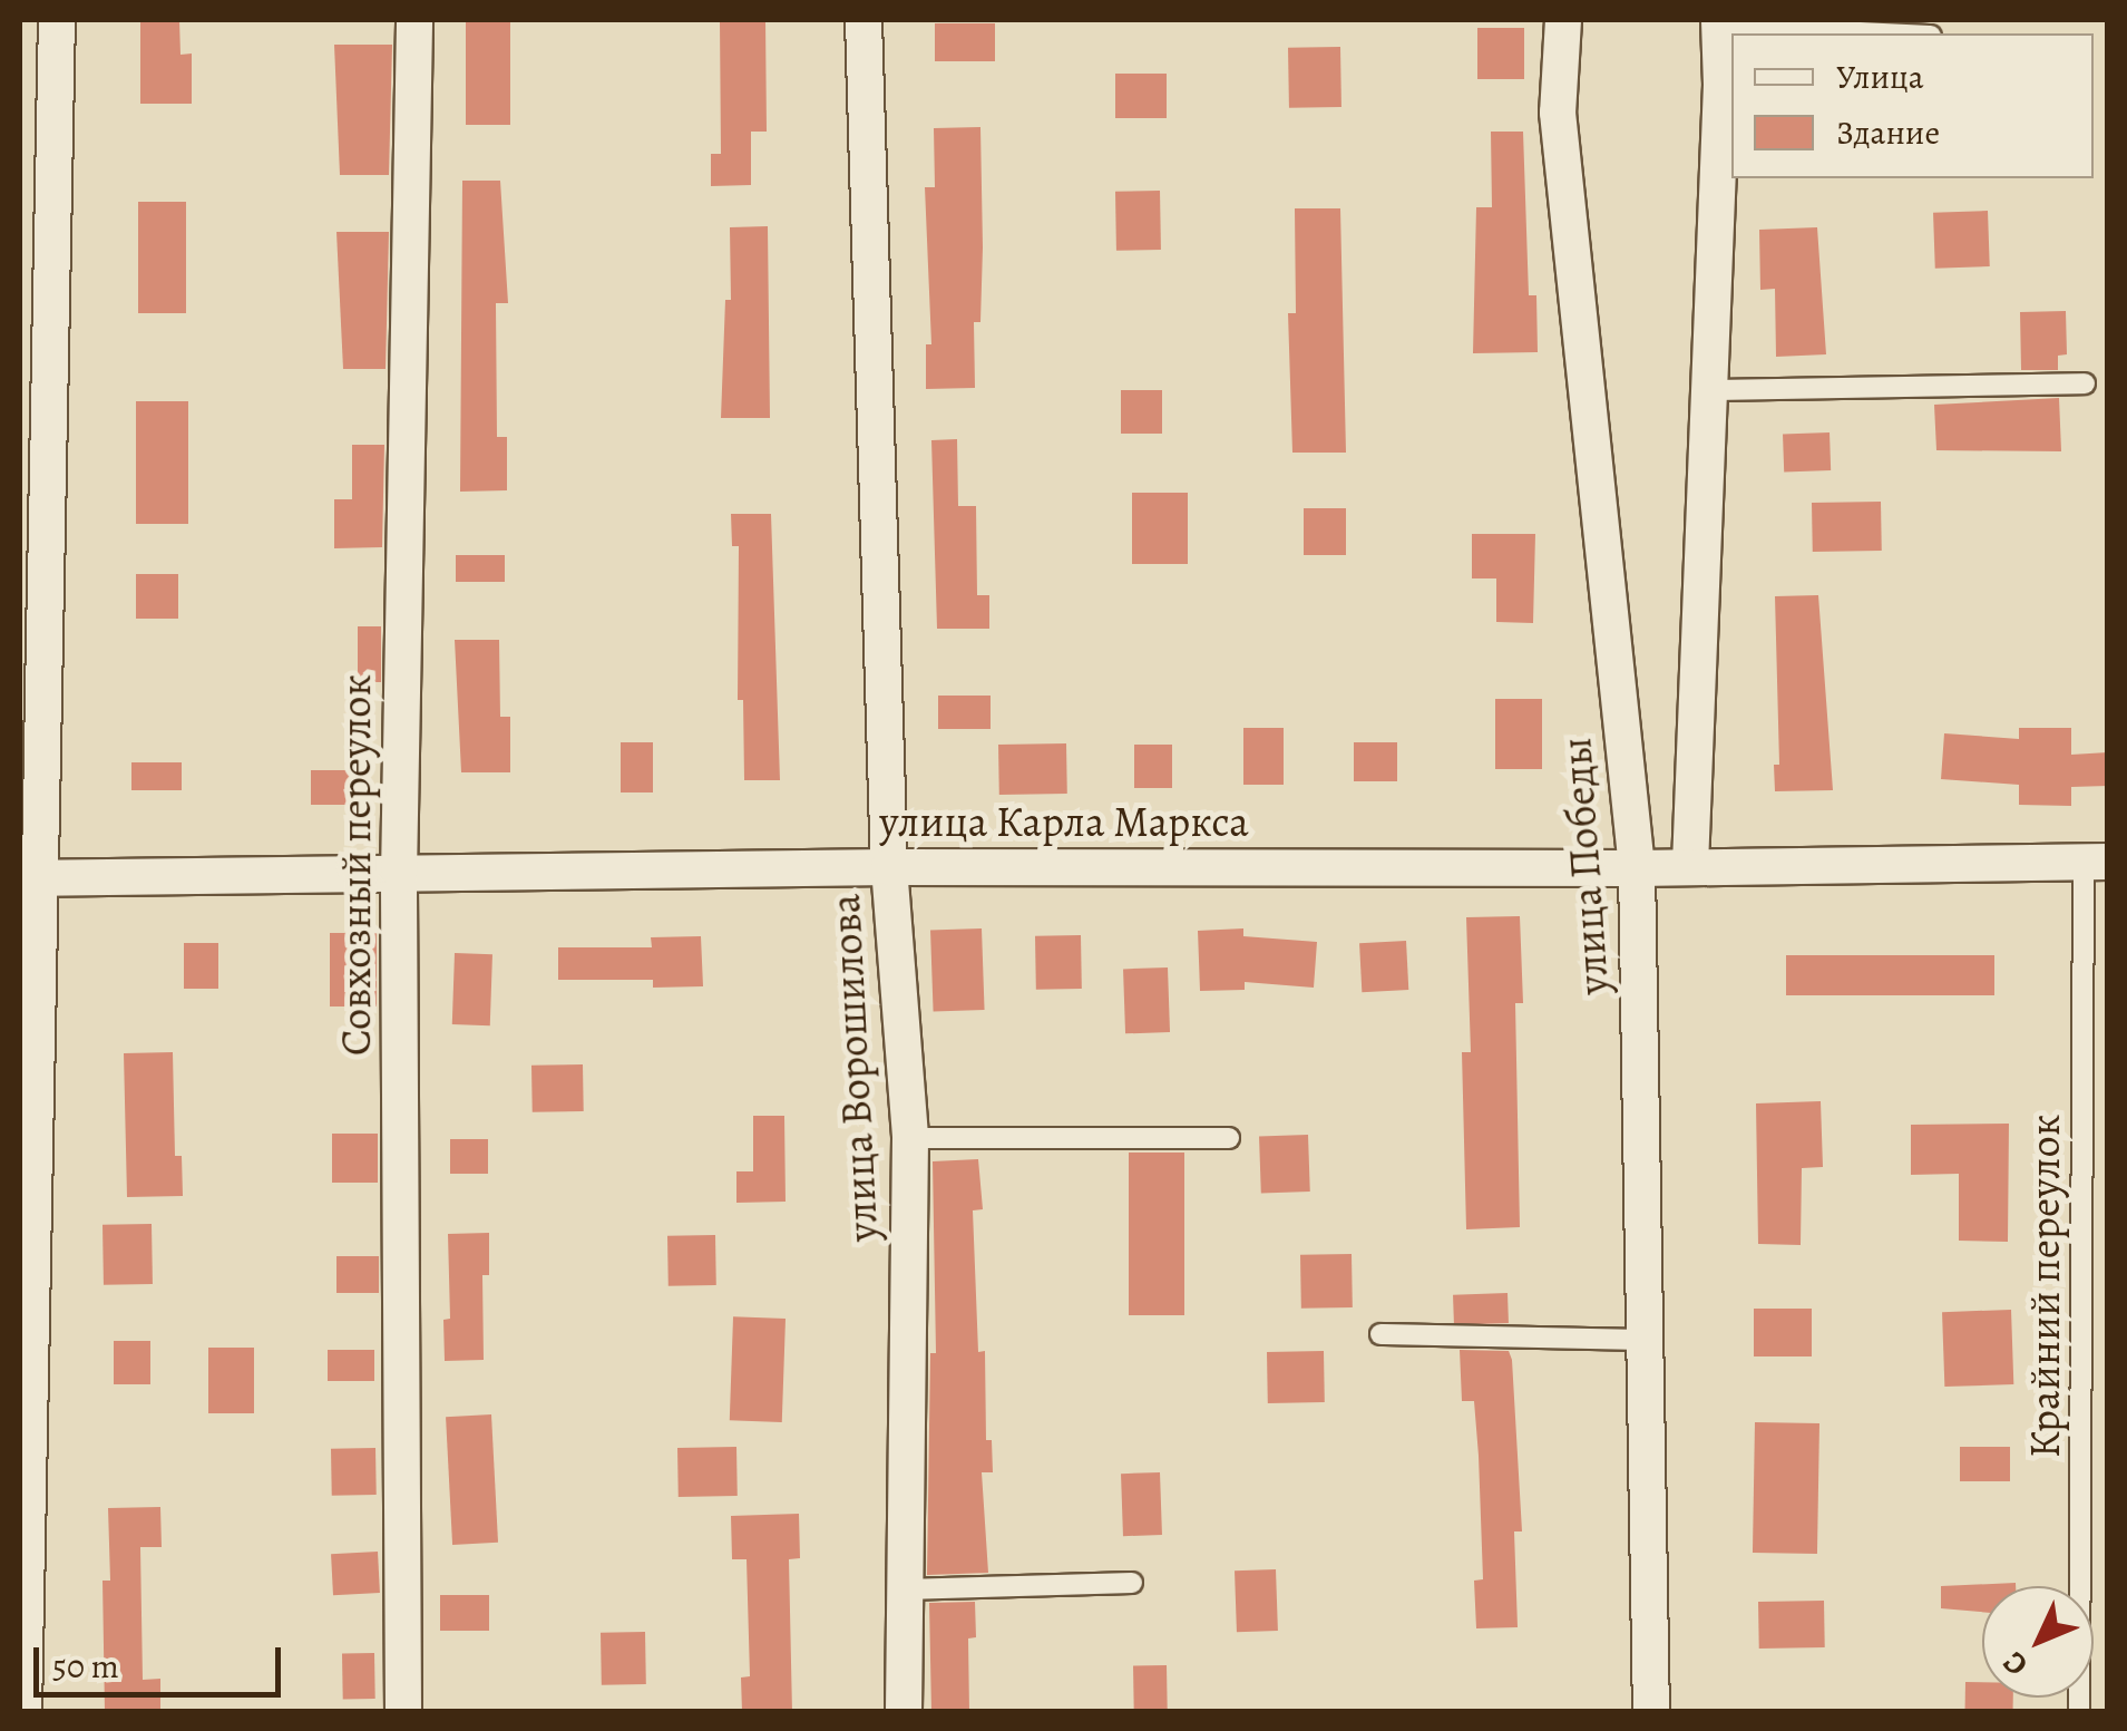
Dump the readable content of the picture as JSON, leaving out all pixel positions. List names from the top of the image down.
{
  "streets": {
    "street": [
      "улица Карла Маркса",
      "Совхозный переулок",
      "улица Победы",
      "улица Ворошилова"
    ],
    "lane": ["Крайний переулок"]
  },
  "crossings": [
    ["улица Карла Маркса", "Совхозный переулок"],
    ["улица Карла Маркса", "улица Победы"],
    ["улица Карла Маркса", "улица Ворошилова"],
    ["улица Карла Маркса", "Крайний переулок"]
  ],
  "legend": ["Улица", "Здание"],
  "scale_bar": "50 m",
  "north": "bottom left"
}
